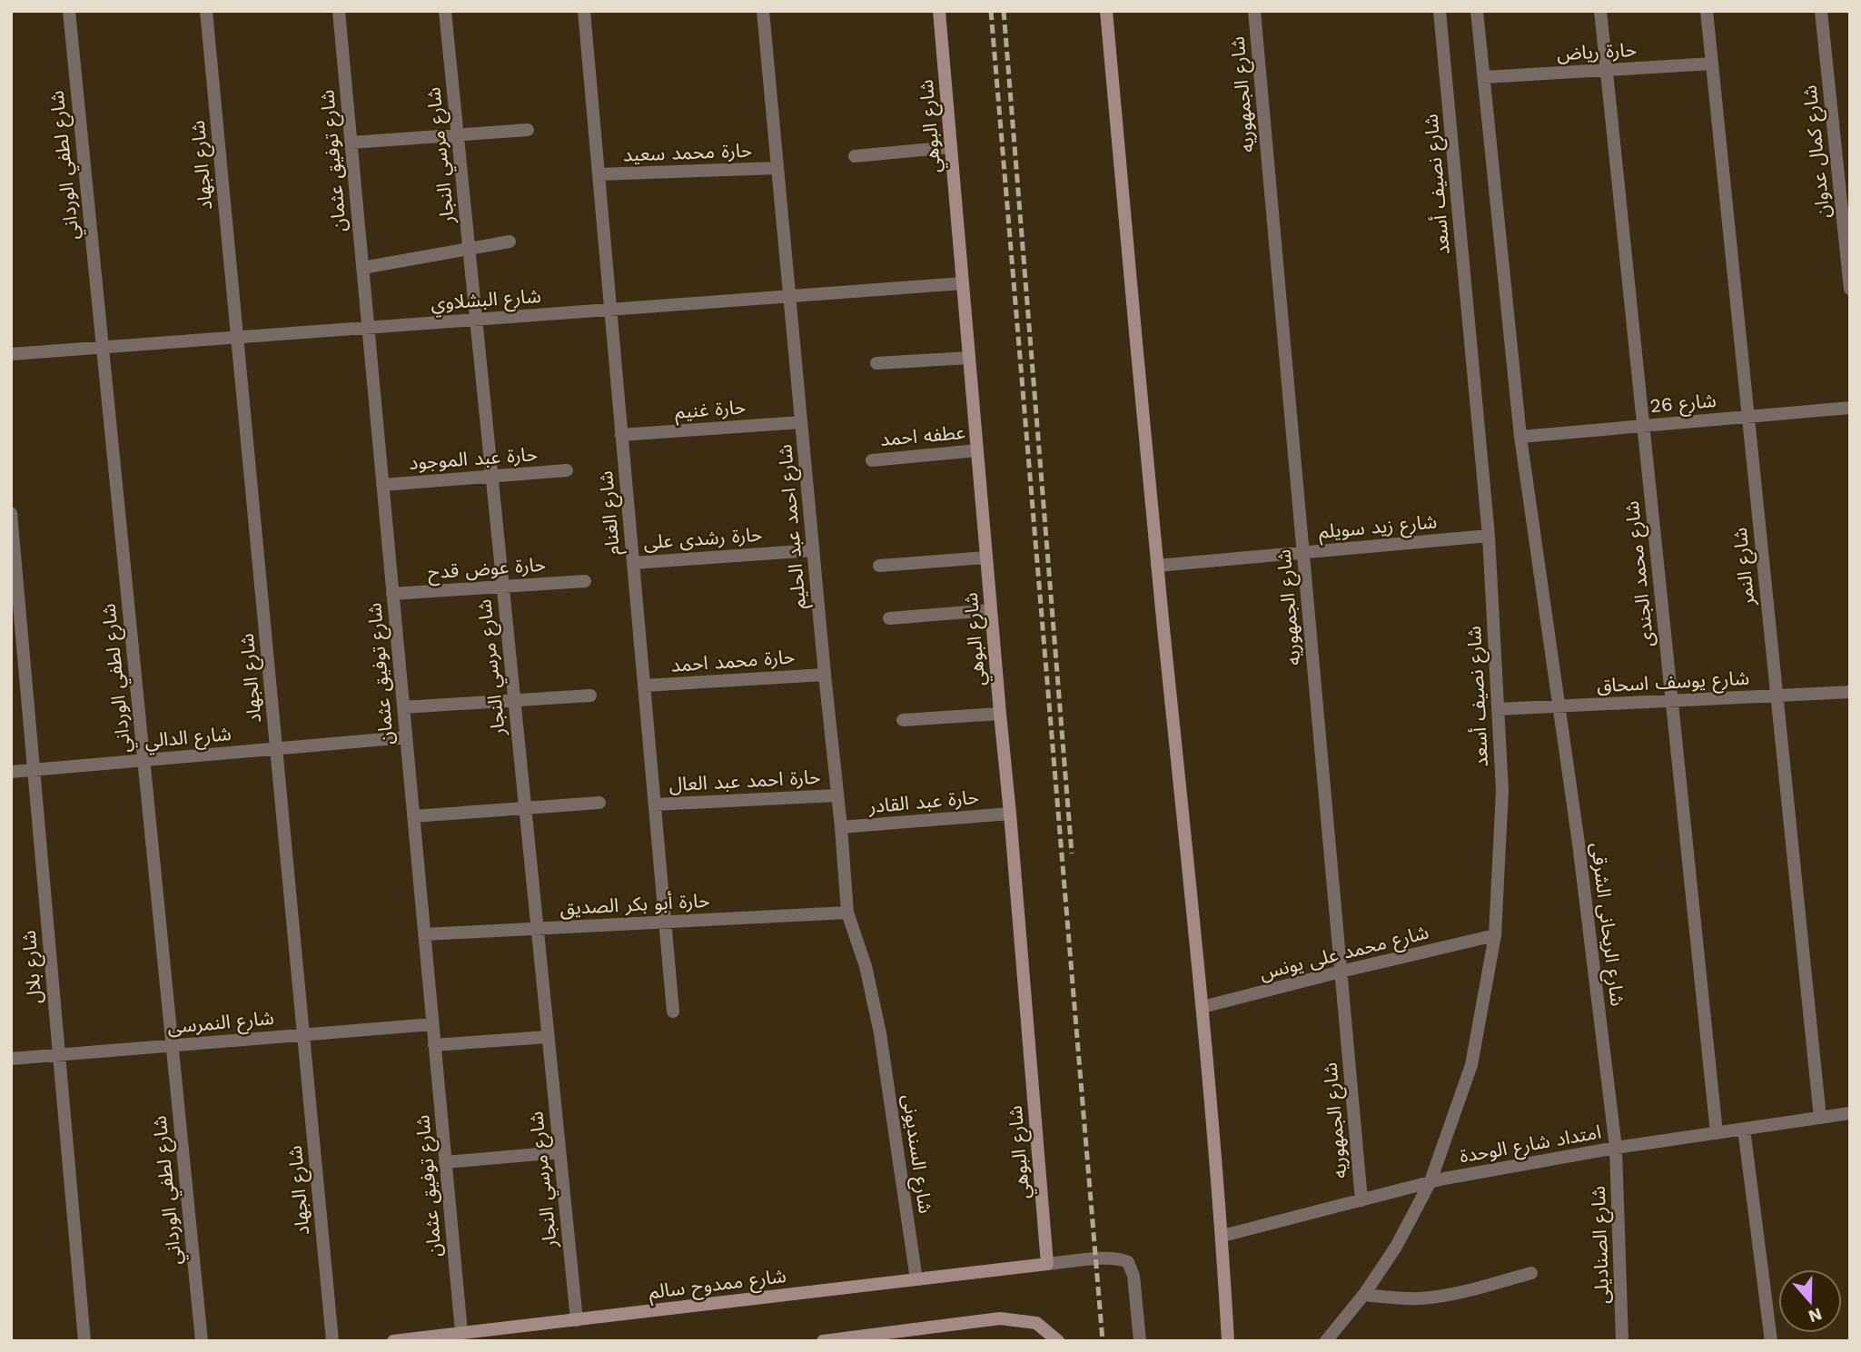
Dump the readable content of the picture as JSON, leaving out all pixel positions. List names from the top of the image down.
{
  "streets": {
    "street": [
      "حارة رياض",
      "شارع الجمهوريه",
      "شارع البوهي",
      "شارع كمال عدوان",
      "حارة محمد سعيد",
      "شارع مرسي النجار",
      "شارع توفيق عثمان",
      "شارع لطفي الورداني",
      "شارع الجهاد",
      "شارع نصيف أسعد",
      "شارع البشلاوي",
      "شارع 26",
      "حارة غنيم",
      "عطفه احمد",
      "حارة عبد الموجود",
      "شارع الغنام",
      "شارع احمد عبد الحليم",
      "شارع زيد سويلم",
      "حارة رشدى على",
      "شارع النمر",
      "حارة عوض قدح",
      "شارع محمد الجندى",
      "حارة محمد احمد",
      "شارع يوسف اسحاق",
      "شارع الدالي",
      "حارة احمد عبد العال",
      "حارة عبد القادر",
      "حارة أبو بكر الصديق",
      "شارع الريحانى الشرقى",
      "شارع محمد على يونس",
      "شارع بلال",
      "شارع النمرسى",
      "امتداد شارع الوحدة",
      "شارع السنديونى",
      "شارع الصناديلى",
      "شارع ممدوح سالم"
    ]
  },
  "crossings": [
    ["حارة رياض", "شارع النمر"],
    ["حارة رياض", "شارع محمد الجندى"],
    ["شارع الجمهوريه", "شارع زيد سويلم"],
    ["شارع الجمهوريه", "شارع محمد على يونس"],
    ["شارع الجمهوريه", "امتداد شارع الوحدة"],
    ["شارع البوهي", "شارع البشلاوي"],
    ["شارع البوهي", "عطفه احمد"],
    ["شارع البوهي", "حارة عبد القادر"],
    ["شارع البوهي", "شارع ممدوح سالم"],
    ["حارة محمد سعيد", "شارع الغنام"],
    ["حارة محمد سعيد", "شارع احمد عبد الحليم"],
    ["شارع مرسي النجار", "شارع البشلاوي"],
    ["شارع مرسي النجار", "حارة عبد الموجود"],
    ["شارع مرسي النجار", "حارة عوض قدح"],
    ["شارع مرسي النجار", "حارة أبو بكر الصديق"],
    ["شارع مرسي النجار", "شارع ممدوح سالم"],
    ["شارع توفيق عثمان", "شارع البشلاوي"],
    ["شارع توفيق عثمان", "حارة عبد الموجود"],
    ["شارع توفيق عثمان", "حارة عوض قدح"],
    ["شارع توفيق عثمان", "شارع الدالي"],
    ["شارع توفيق عثمان", "حارة أبو بكر الصديق"],
    ["شارع توفيق عثمان", "شارع النمرسى"],
    ["شارع توفيق عثمان", "شارع ممدوح سالم"],
    ["شارع لطفي الورداني", "شارع البشلاوي"],
    ["شارع لطفي الورداني", "شارع الدالي"],
    ["شارع لطفي الورداني", "شارع النمرسى"],
    ["شارع الجهاد", "شارع البشلاوي"],
    ["شارع الجهاد", "شارع الدالي"],
    ["شارع الجهاد", "شارع النمرسى"],
    ["شارع نصيف أسعد", "شارع زيد سويلم"],
    ["شارع نصيف أسعد", "شارع يوسف اسحاق"],
    ["شارع نصيف أسعد", "شارع محمد على يونس"],
    ["شارع نصيف أسعد", "امتداد شارع الوحدة"],
    ["شارع البشلاوي", "شارع الغنام"],
    ["شارع البشلاوي", "شارع احمد عبد الحليم"],
    ["شارع 26", "شارع النمر"],
    ["شارع 26", "شارع محمد الجندى"],
    ["حارة غنيم", "شارع الغنام"],
    ["حارة غنيم", "شارع احمد عبد الحليم"],
    ["شارع الغنام", "حارة رشدى على"],
    ["شارع الغنام", "حارة محمد احمد"],
    ["شارع الغنام", "حارة احمد عبد العال"],
    ["شارع الغنام", "حارة أبو بكر الصديق"],
    ["شارع احمد عبد الحليم", "حارة رشدى على"],
    ["شارع احمد عبد الحليم", "حارة محمد احمد"],
    ["شارع احمد عبد الحليم", "حارة احمد عبد العال"],
    ["شارع احمد عبد الحليم", "حارة عبد القادر"],
    ["شارع احمد عبد الحليم", "حارة أبو بكر الصديق"],
    ["شارع احمد عبد الحليم", "شارع السنديونى"],
    ["شارع النمر", "شارع يوسف اسحاق"],
    ["شارع النمر", "امتداد شارع الوحدة"],
    ["شارع محمد الجندى", "شارع يوسف اسحاق"],
    ["شارع محمد الجندى", "امتداد شارع الوحدة"],
    ["شارع يوسف اسحاق", "شارع الريحانى الشرقى"],
    ["شارع الدالي", "شارع بلال"],
    ["شارع الريحانى الشرقى", "امتداد شارع الوحدة"],
    ["شارع الريحانى الشرقى", "شارع الصناديلى"],
    ["شارع بلال", "شارع النمرسى"],
    ["امتداد شارع الوحدة", "شارع الصناديلى"],
    ["شارع السنديونى", "شارع ممدوح سالم"]
  ],
  "north": "bottom"
}
